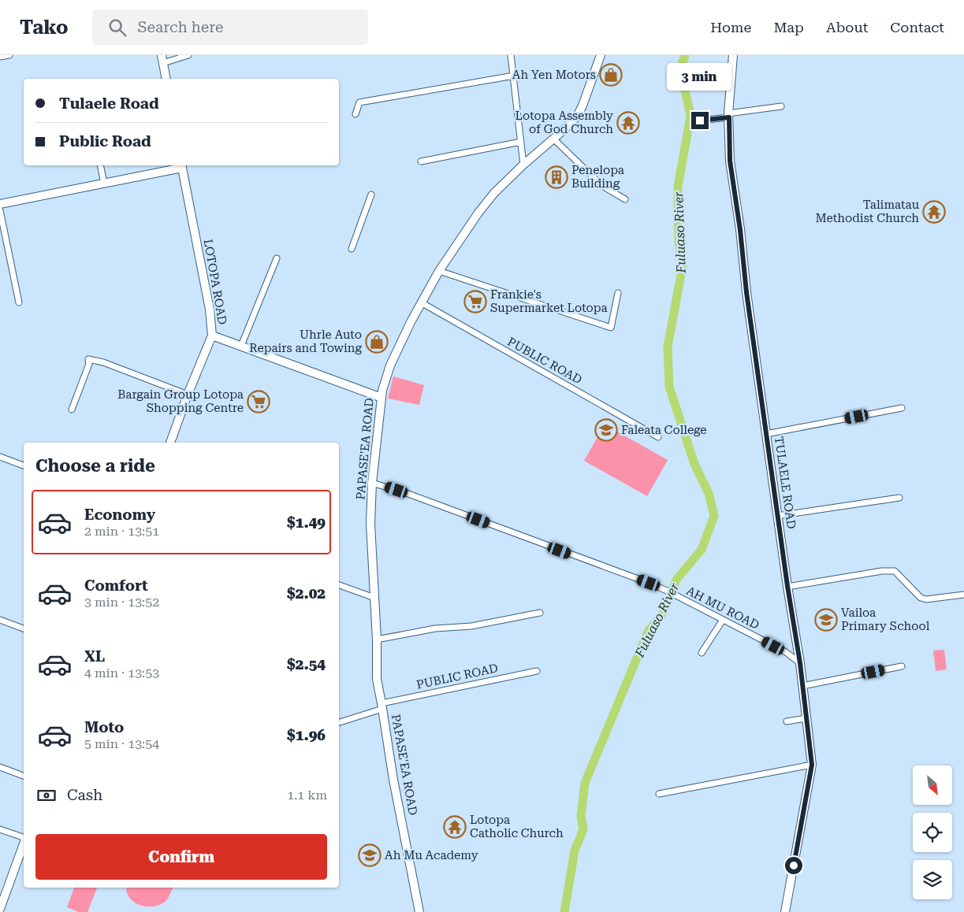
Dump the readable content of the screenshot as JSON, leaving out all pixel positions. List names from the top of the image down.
{
  "streets": {
    "street": [
      "LOTOPA ROAD",
      "PUBLIC ROAD",
      "PAPASE'EA ROAD",
      "TULAELE ROAD",
      "AH MU ROAD"
    ]
  },
  "crossings": [
    ["PUBLIC ROAD", "PAPASE'EA ROAD"],
    ["PAPASE'EA ROAD", "AH MU ROAD"],
    ["TULAELE ROAD", "AH MU ROAD"]
  ],
  "water": ["Fuluaso River"],
  "places": {
    "shop": ["Ah Yen Motors", "Uhrle Auto Repairs and Towing"],
    "temple": ["Lotopa Assembly of God Church", "Talimatau Methodist Church", "Lotopa Catholic Church"],
    "building": ["Penelopa Building"],
    "supermarket": ["Frankie's Supermarket Lotopa", "Bargain Group Lotopa Shopping Centre"],
    "school or university": ["Faleata College", "Vailoa Primary School", "Ah Mu Academy"]
  },
  "north": "bottom right",
  "page": {
    "header": "Tako",
    "search": "Search here",
    "nav": [
      "Home",
      "Map",
      "About",
      "Contact"
    ],
    "bubble": "3 min",
    "banner": ["Tulaele Road", "Public Road"],
    "heading": "Choose a ride",
    "list": [
      {
        "name": "Economy",
        "note": "2 min · 13:51",
        "value": "$1.49"
      },
      {
        "name": "Comfort",
        "note": "3 min · 13:52",
        "value": "$2.02"
      },
      {
        "name": "XL",
        "note": "4 min · 13:53",
        "value": "$2.54"
      },
      {
        "name": "Moto",
        "note": "5 min · 13:54",
        "value": "$1.96"
      }
    ],
    "pay": ["Cash", "1.1 km"],
    "buttons": "Confirm"
  }
}
